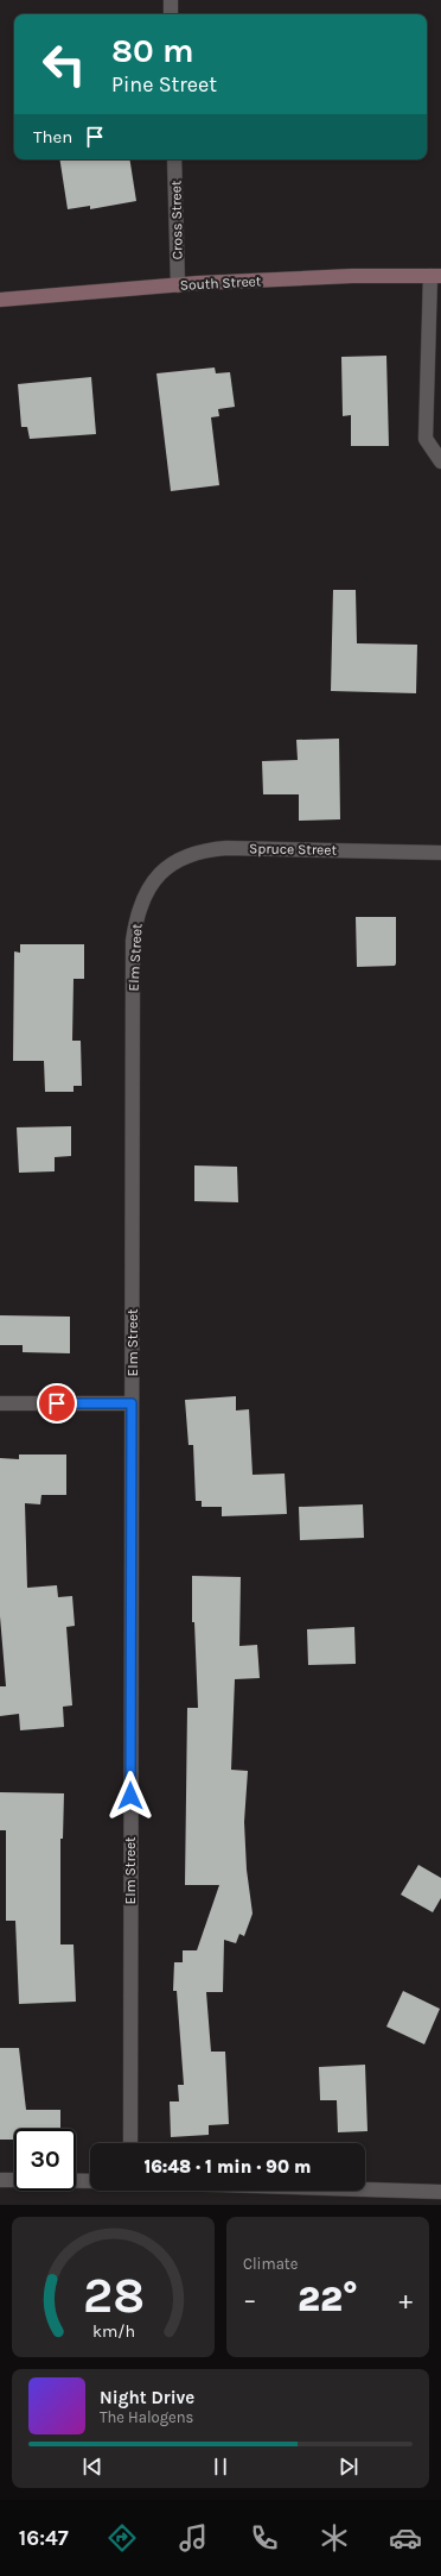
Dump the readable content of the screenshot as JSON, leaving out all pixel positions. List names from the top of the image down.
{
  "streets": {
    "main road": ["South Street"],
    "street": ["Cross Street", "Spruce Street", "Elm Street"]
  },
  "crossings": [
    ["Cross Street", "South Street"],
    ["Spruce Street", "Elm Street"]
  ],
  "page": {
    "turn": ["80 m", "Pine Street"],
    "then": "Then",
    "limit": "30",
    "trip": "16:48 · 1 min · 90 m",
    "tile": "Climate",
    "heat": ["−", "22°", "+"],
    "song": ["Night Drive", "The Halogens"],
    "tabs": "16:47",
    "gauge": ["28", "km/h"]
  }
}
